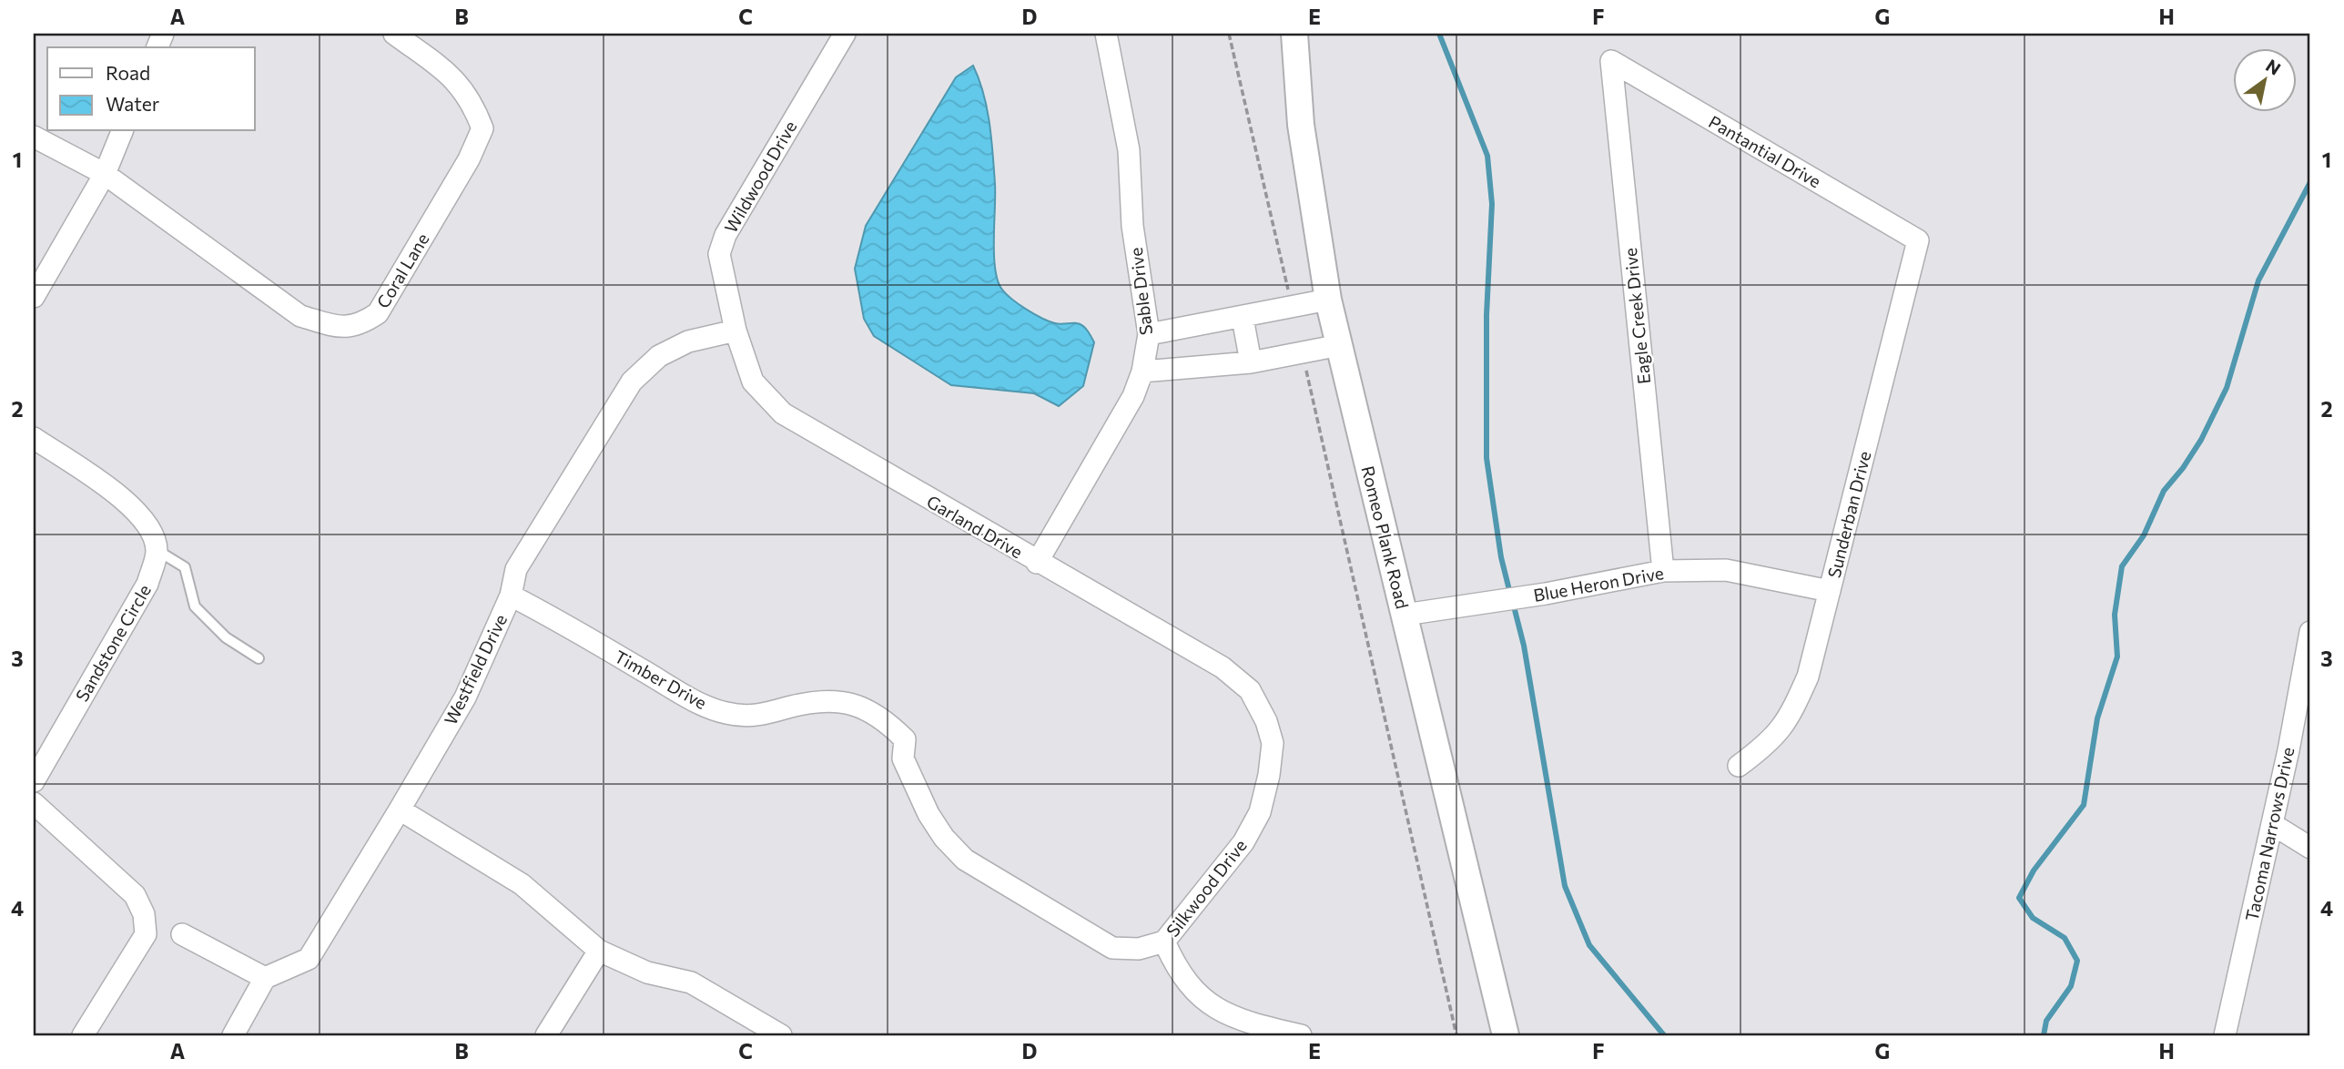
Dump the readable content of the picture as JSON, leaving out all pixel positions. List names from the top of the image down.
{
  "streets": {
    "street": [
      "Pantantial Drive",
      "Wildwood Drive",
      "Coral Lane",
      "Sable Drive",
      "Eagle Creek Drive",
      "Sunderban Drive",
      "Garland Drive",
      "Romeo Plank Road",
      "Blue Heron Drive",
      "Sandstone Circle",
      "Westfield Drive",
      "Timber Drive",
      "Tacoma Narrows Drive",
      "Silkwood Drive"
    ]
  },
  "crossings": [
    ["Pantantial Drive", "Eagle Creek Drive"],
    ["Pantantial Drive", "Sunderban Drive"],
    ["Wildwood Drive", "Garland Drive"],
    ["Wildwood Drive", "Westfield Drive"],
    ["Sable Drive", "Garland Drive"],
    ["Eagle Creek Drive", "Blue Heron Drive"],
    ["Sunderban Drive", "Blue Heron Drive"],
    ["Garland Drive", "Westfield Drive"],
    ["Garland Drive", "Silkwood Drive"],
    ["Romeo Plank Road", "Blue Heron Drive"],
    ["Westfield Drive", "Timber Drive"],
    ["Timber Drive", "Silkwood Drive"]
  ],
  "legend": ["Road", "Water"],
  "north": "top right",
  "grid": {
    "columns": [
      "A",
      "B",
      "C",
      "D",
      "E",
      "F",
      "G",
      "H"
    ],
    "rows": [
      "1",
      "2",
      "3",
      "4"
    ]
  }
}
